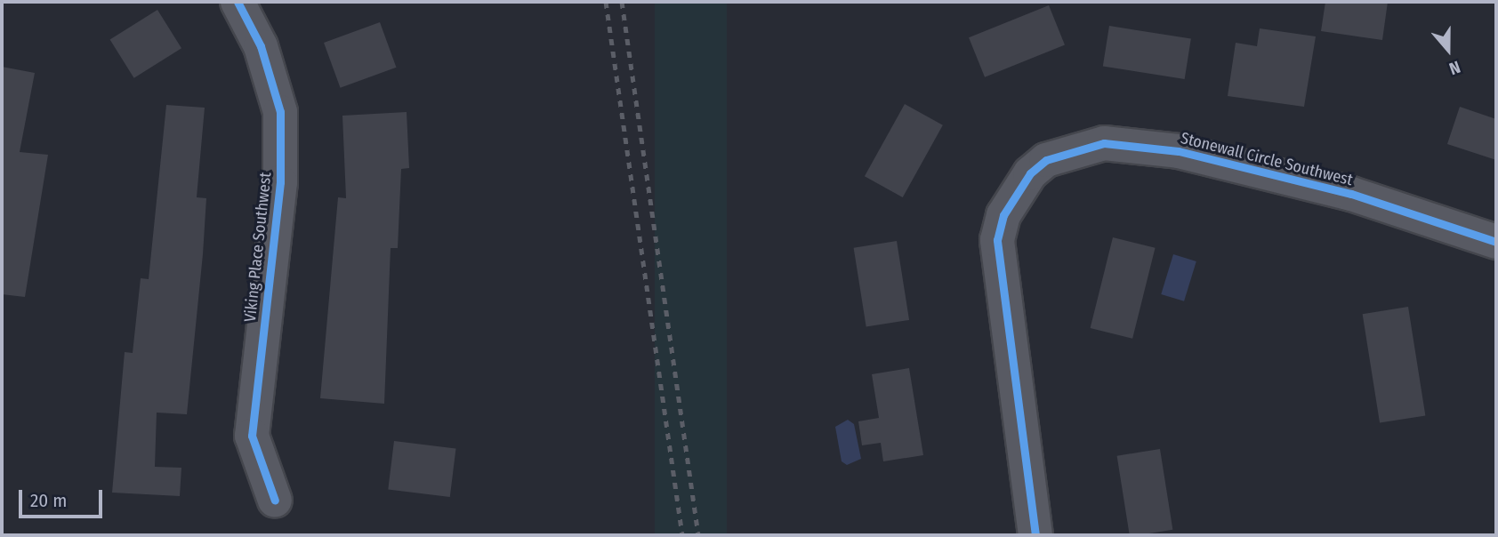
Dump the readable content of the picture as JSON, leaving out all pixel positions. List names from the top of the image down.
{
  "streets": {
    "street": ["Stonewall Circle Southwest", "Viking Place Southwest"]
  },
  "scale_bar": "20 m",
  "north": "bottom"
}
